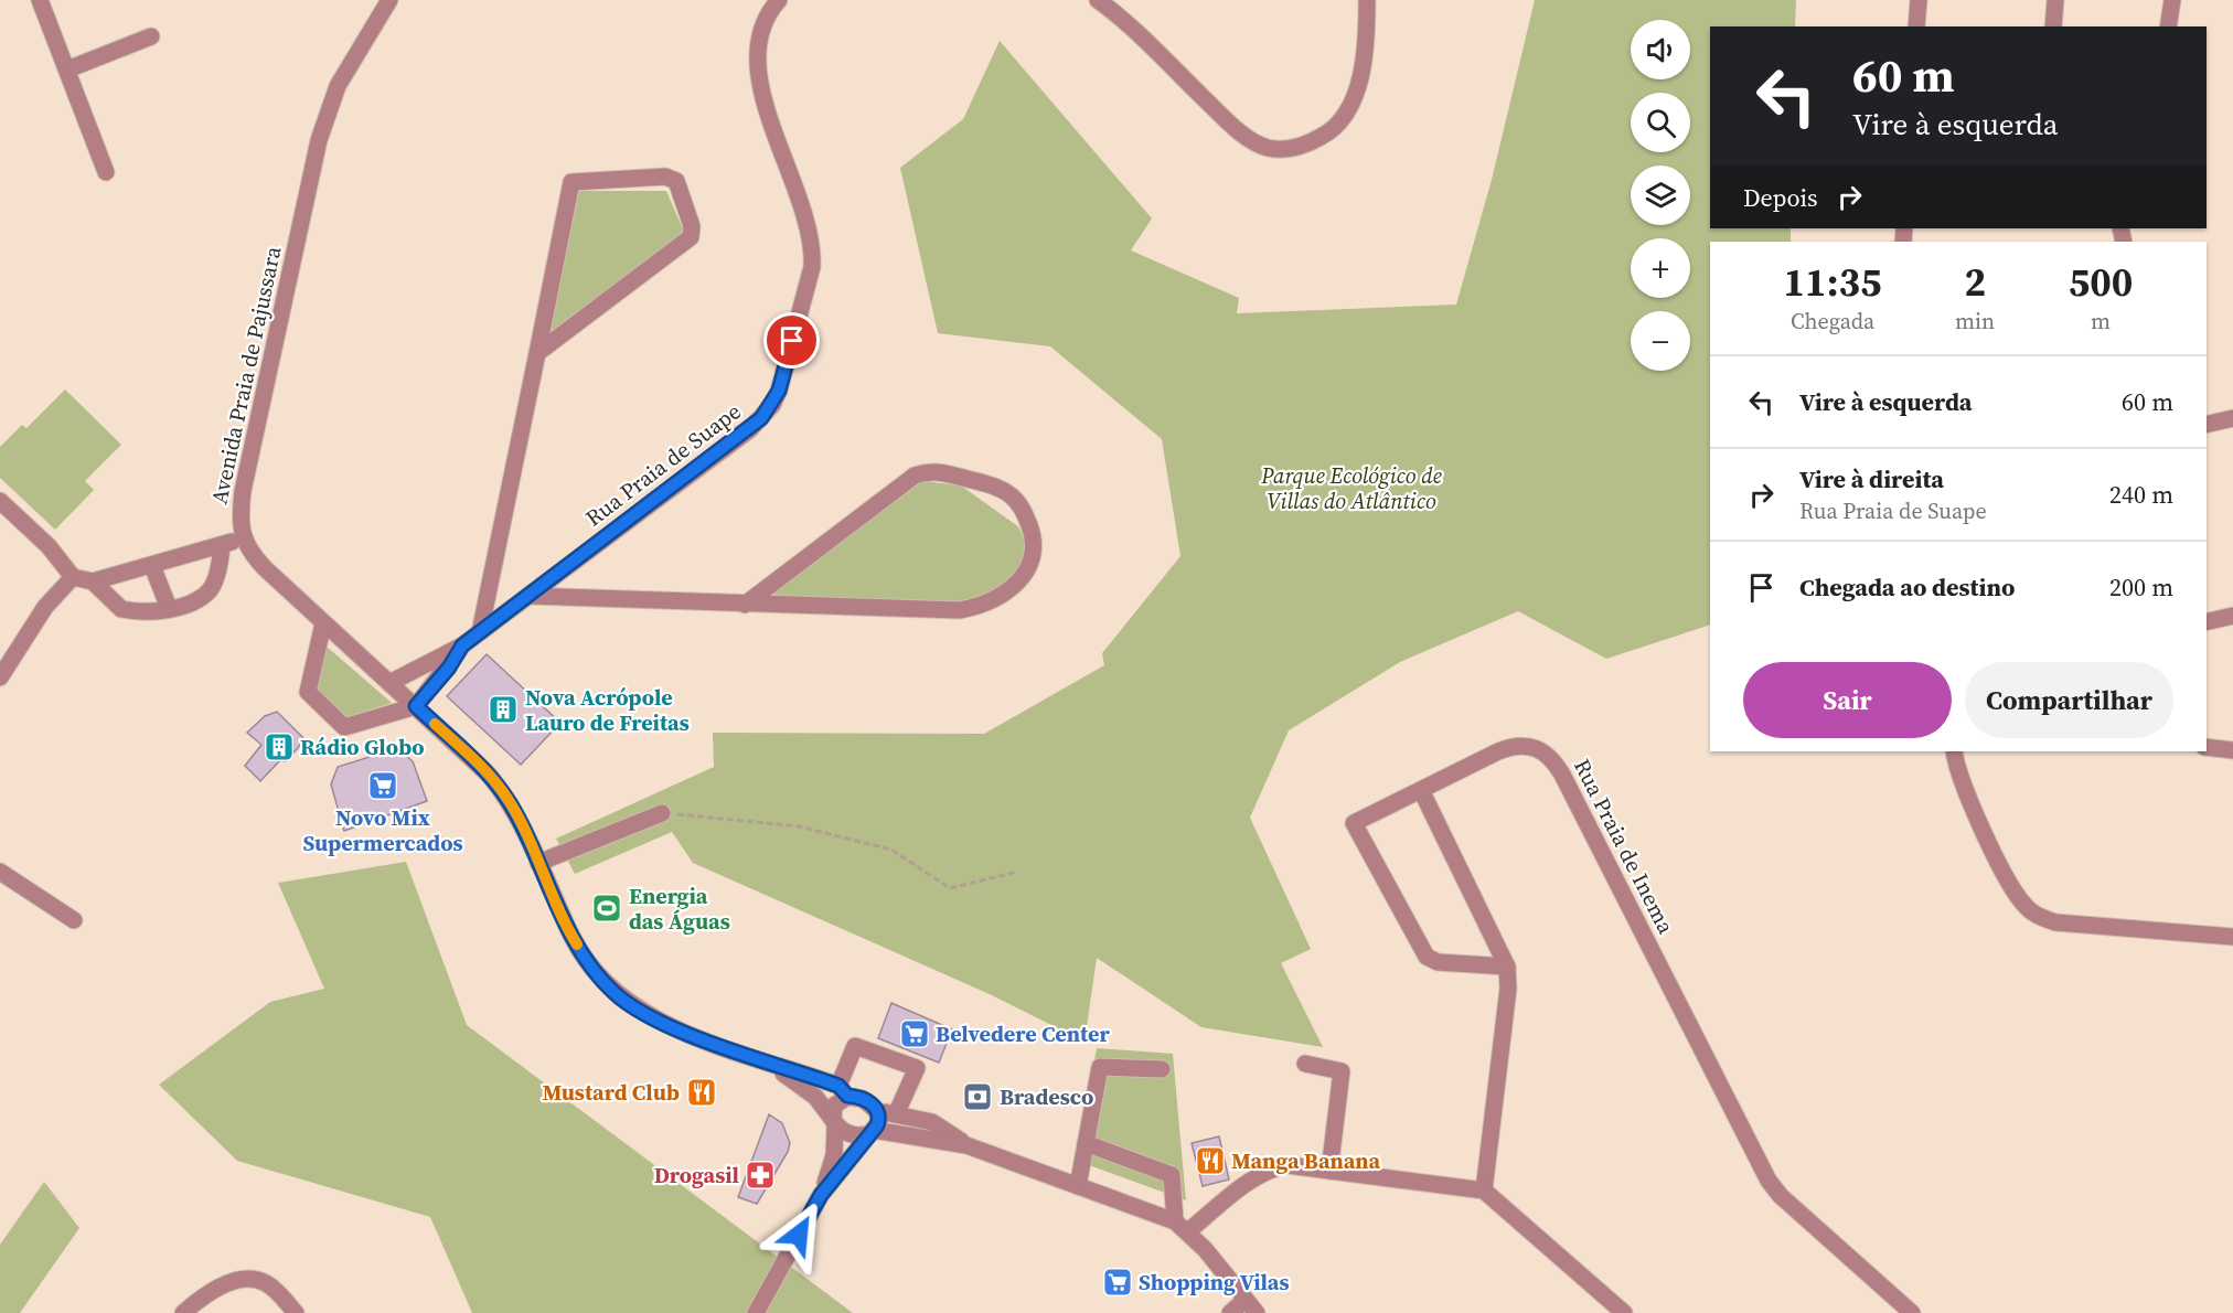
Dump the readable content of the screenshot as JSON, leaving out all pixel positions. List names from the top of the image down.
{
  "streets": {
    "street": ["Avenida Praia de Pajussara", "Rua Praia de Suape", "Rua Praia de Inema"]
  },
  "parks": ["Parque Ecológico de Villas do Atlântico"],
  "places": {
    "building": ["Nova Acrópole Lauro de Freitas", "Rádio Globo"],
    "supermarket": ["Novo Mix Supermercados", "Belvedere Center", "Shopping Vilas"],
    "sports": ["Energia das Águas"],
    "restaurant": ["Mustard Club", "Manga Banana"],
    "bank": ["Bradesco"],
    "pharmacy": ["Drogasil"]
  },
  "page": {
    "map_buttons": ["+", "−"],
    "turn": ["60 m", "Vire à esquerda"],
    "then": "Depois",
    "eta": [
      "11:35",
      "Chegada",
      "2",
      "min",
      "500",
      "m"
    ],
    "list": [
      {
        "name": "Vire à esquerda",
        "value": "60 m"
      },
      {
        "name": "Vire à direita",
        "note": "Rua Praia de Suape",
        "value": "240 m"
      },
      {
        "name": "Chegada ao destino",
        "value": "200 m"
      }
    ],
    "buttons": ["Sair", "Compartilhar"]
  }
}
